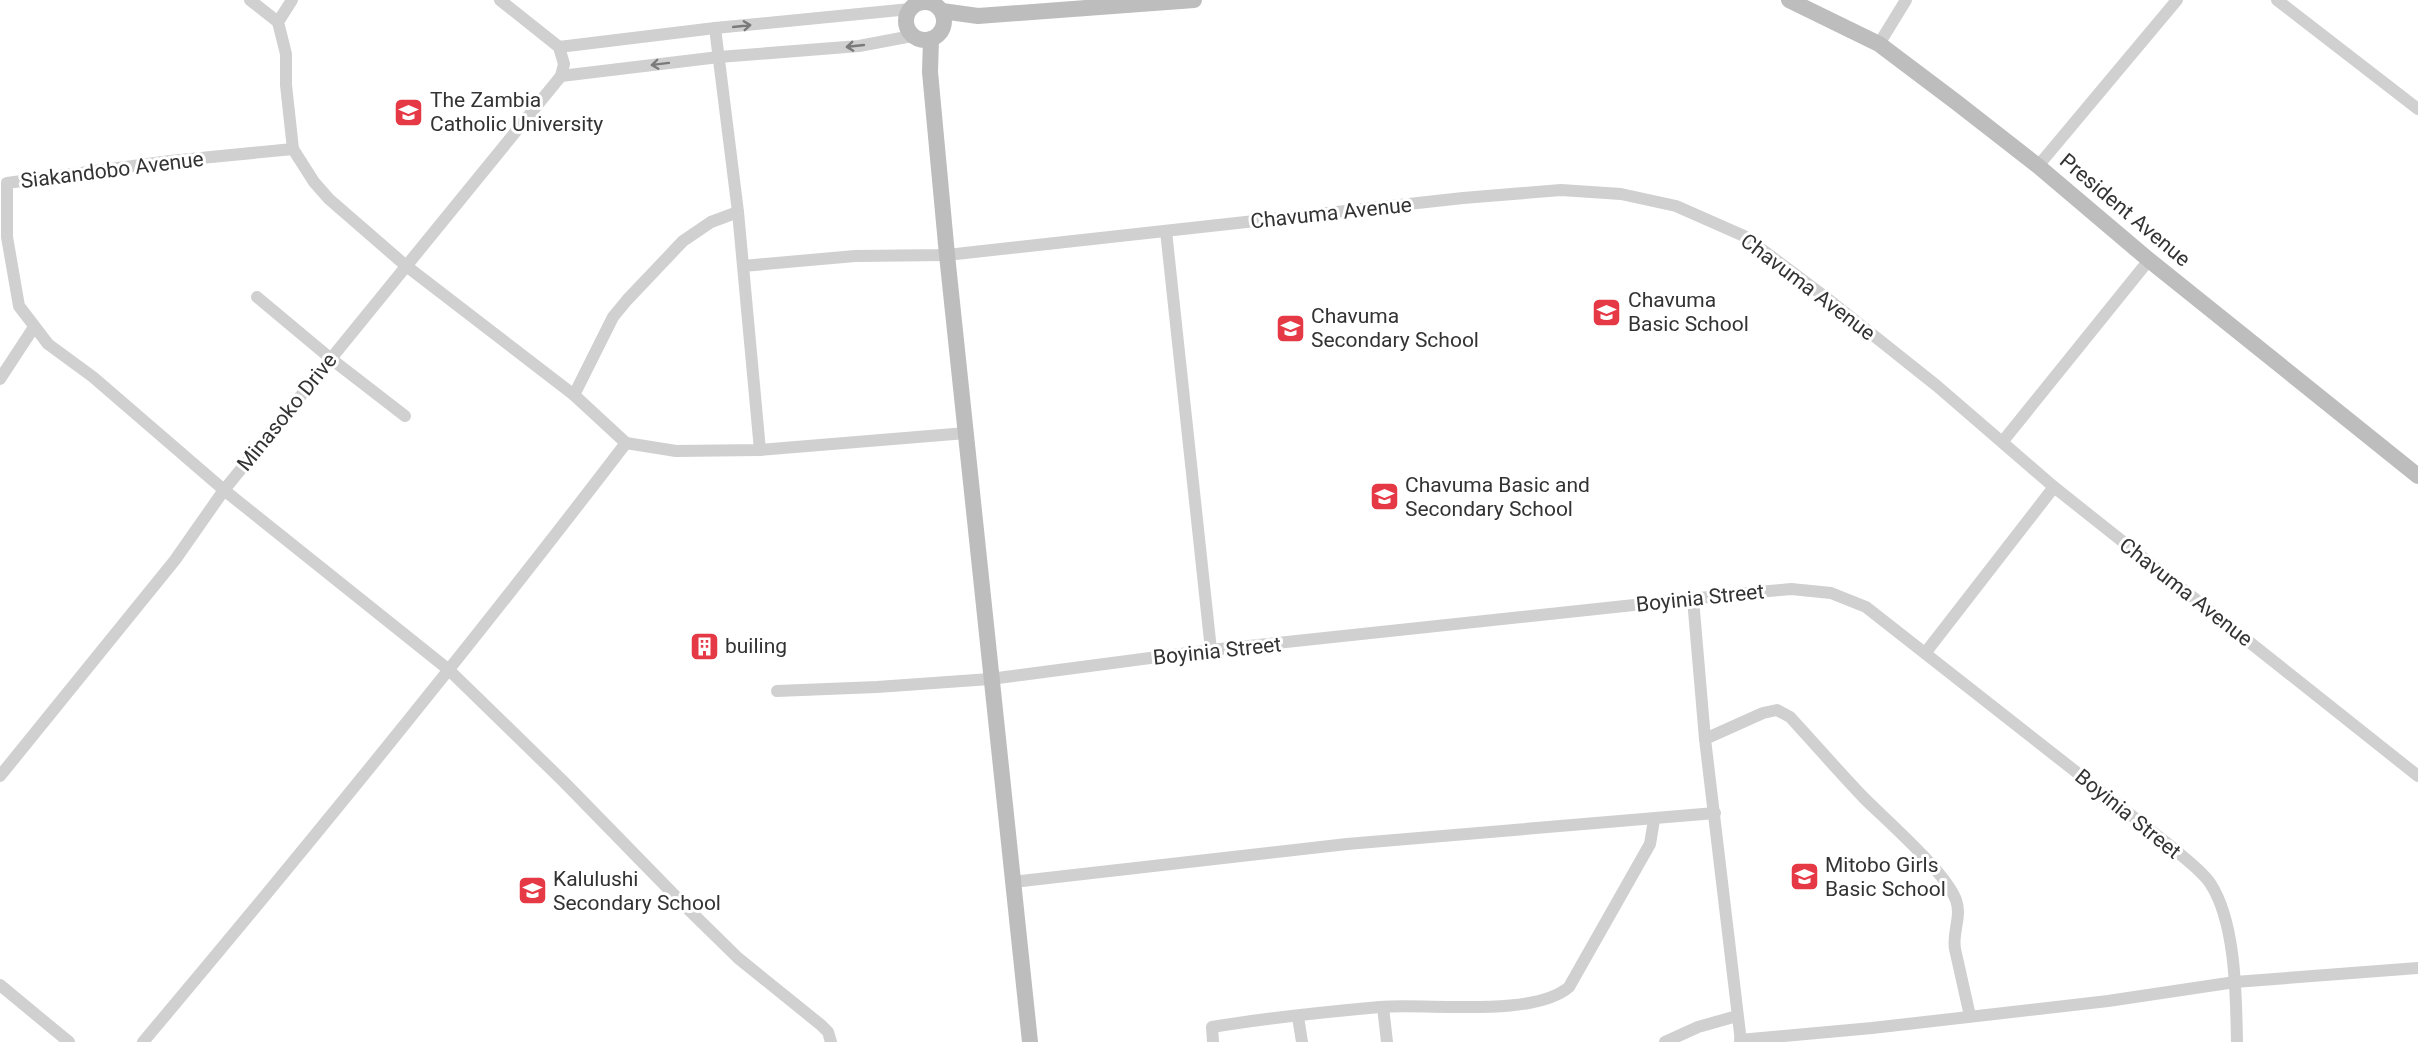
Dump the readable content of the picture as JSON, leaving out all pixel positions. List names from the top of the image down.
{
  "streets": {
    "street": [
      "Siakandobo Avenue",
      "President Avenue",
      "Chavuma Avenue",
      "Minasoko Drive",
      "Boyinia Street"
    ]
  },
  "crossings": [
    ["Siakandobo Avenue", "Minasoko Drive"]
  ],
  "places": {
    "school or university": [
      "The Zambia Catholic University",
      "Chavuma Basic School",
      "Chavuma Secondary School",
      "Chavuma Basic and Secondary School",
      "Mitobo Girls Basic School",
      "Kalulushi Secondary School"
    ],
    "building": ["builing"]
  }
}
